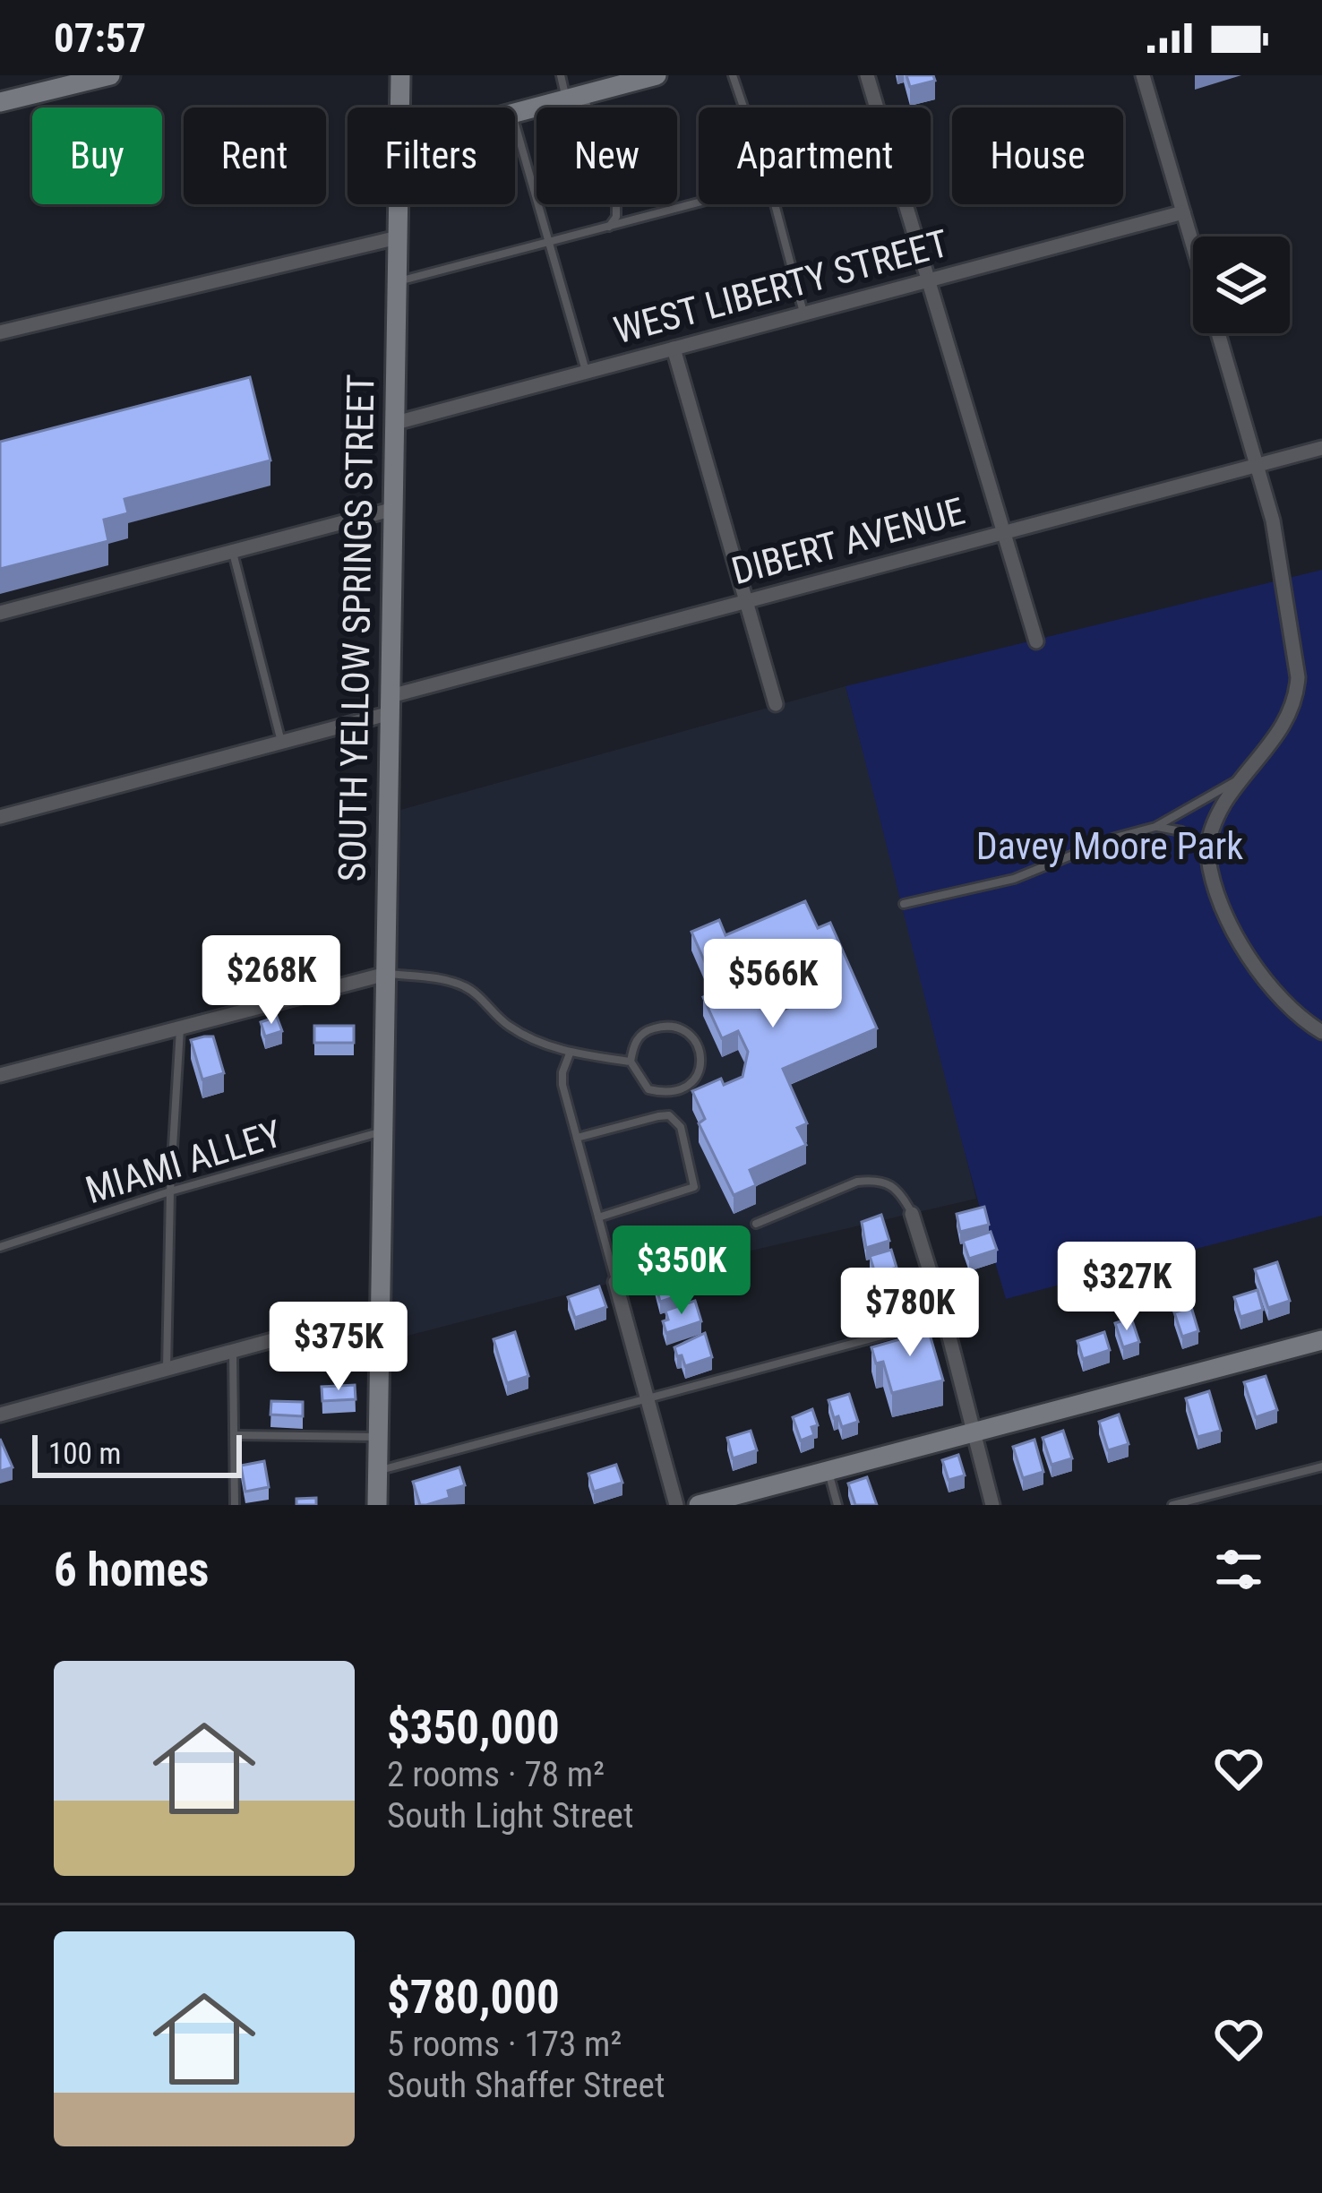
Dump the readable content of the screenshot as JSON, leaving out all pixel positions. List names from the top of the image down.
{
  "streets": {
    "main road": ["SOUTH YELLOW SPRINGS STREET"],
    "street": ["WEST LIBERTY STREET", "DIBERT AVENUE"],
    "lane": ["MIAMI ALLEY"]
  },
  "crossings": [
    ["WEST LIBERTY STREET", "SOUTH YELLOW SPRINGS STREET"],
    ["DIBERT AVENUE", "SOUTH YELLOW SPRINGS STREET"],
    ["SOUTH YELLOW SPRINGS STREET", "MIAMI ALLEY"]
  ],
  "parks": ["Davey Moore Park"],
  "scale_bar": "100 m",
  "page": {
    "status": "07:57",
    "chip": [
      "Buy",
      "Rent",
      "Filters",
      "New",
      "Apartment",
      "House"
    ],
    "price": [
      "$268K",
      "$566K",
      "$350K",
      "$327K",
      "$780K",
      "$375K"
    ],
    "scale": "100 m",
    "heading": "6 homes",
    "list": [
      {
        "name": "$350,000",
        "note": "2 rooms · 78 m² · South Light Street"
      },
      {
        "name": "$780,000",
        "note": "5 rooms · 173 m² · South Shaffer Street"
      }
    ]
  }
}
